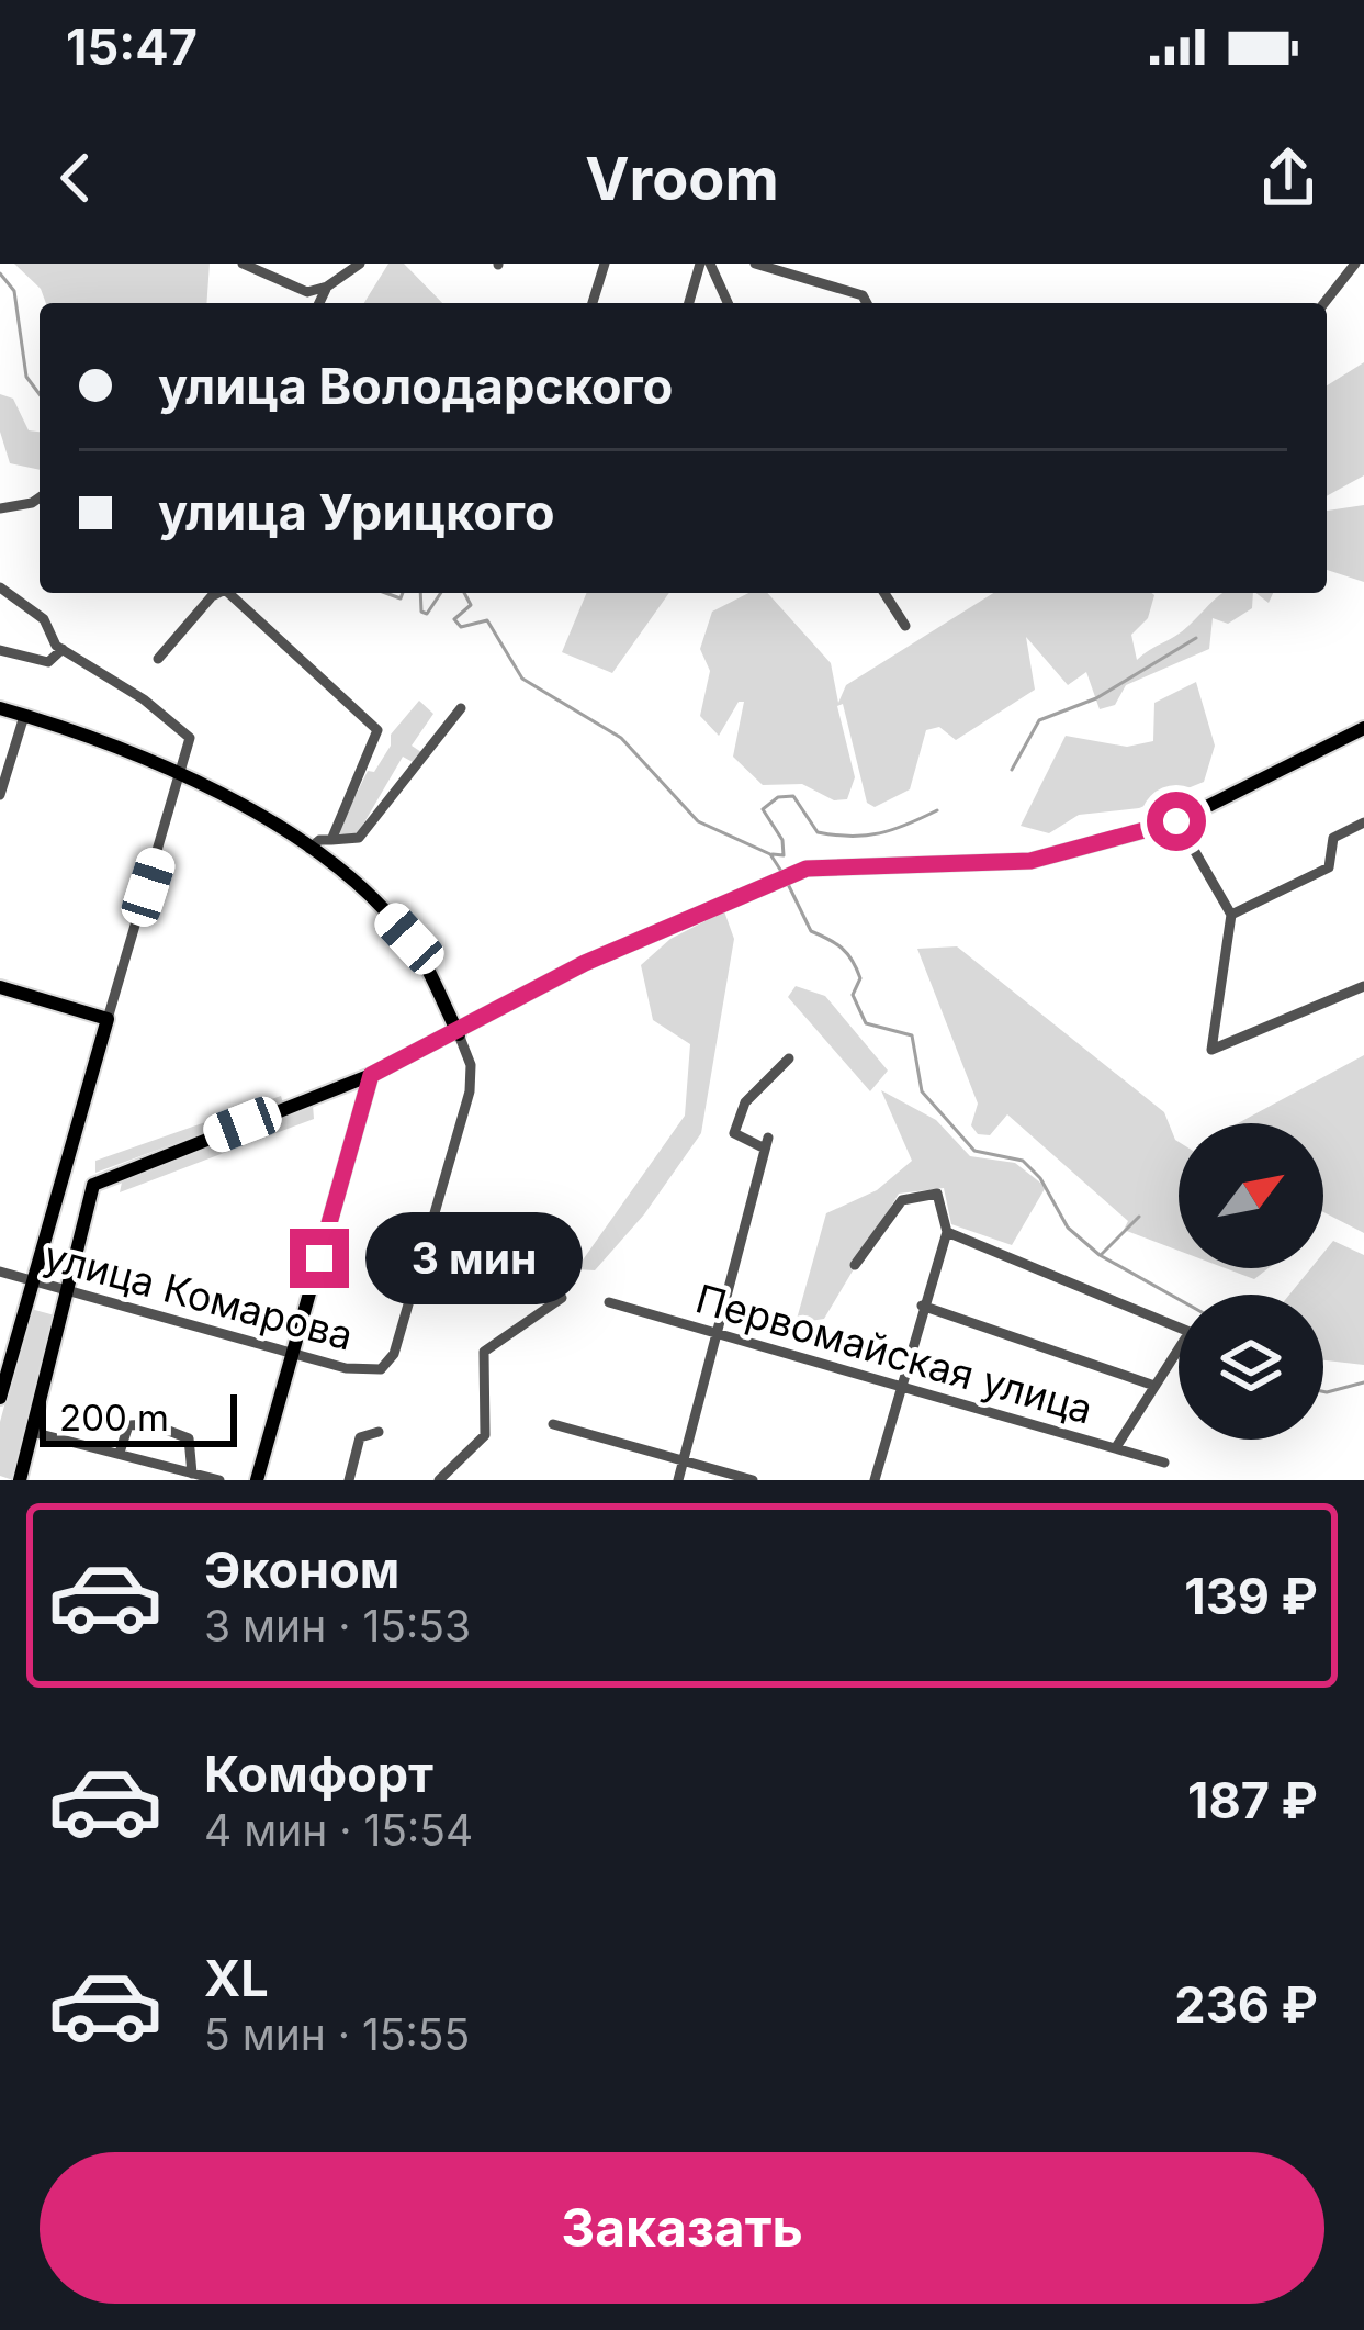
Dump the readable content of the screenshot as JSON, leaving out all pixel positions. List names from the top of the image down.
{
  "streets": {
    "street": ["улица Комарова", "Первомайская улица"]
  },
  "scale_bar": "200 m",
  "north": "top right",
  "page": {
    "status": "15:47",
    "header": "Vroom",
    "banner": ["улица Володарского", "улица Урицкого"],
    "bubble": "3 мин",
    "scale": "200 m",
    "list": [
      {
        "name": "Эконом",
        "note": "3 мин · 15:53",
        "value": "139 ₽"
      },
      {
        "name": "Комфорт",
        "note": "4 мин · 15:54",
        "value": "187 ₽"
      },
      {
        "name": "XL",
        "note": "5 мин · 15:55",
        "value": "236 ₽"
      }
    ],
    "buttons": "Заказать"
  }
}
